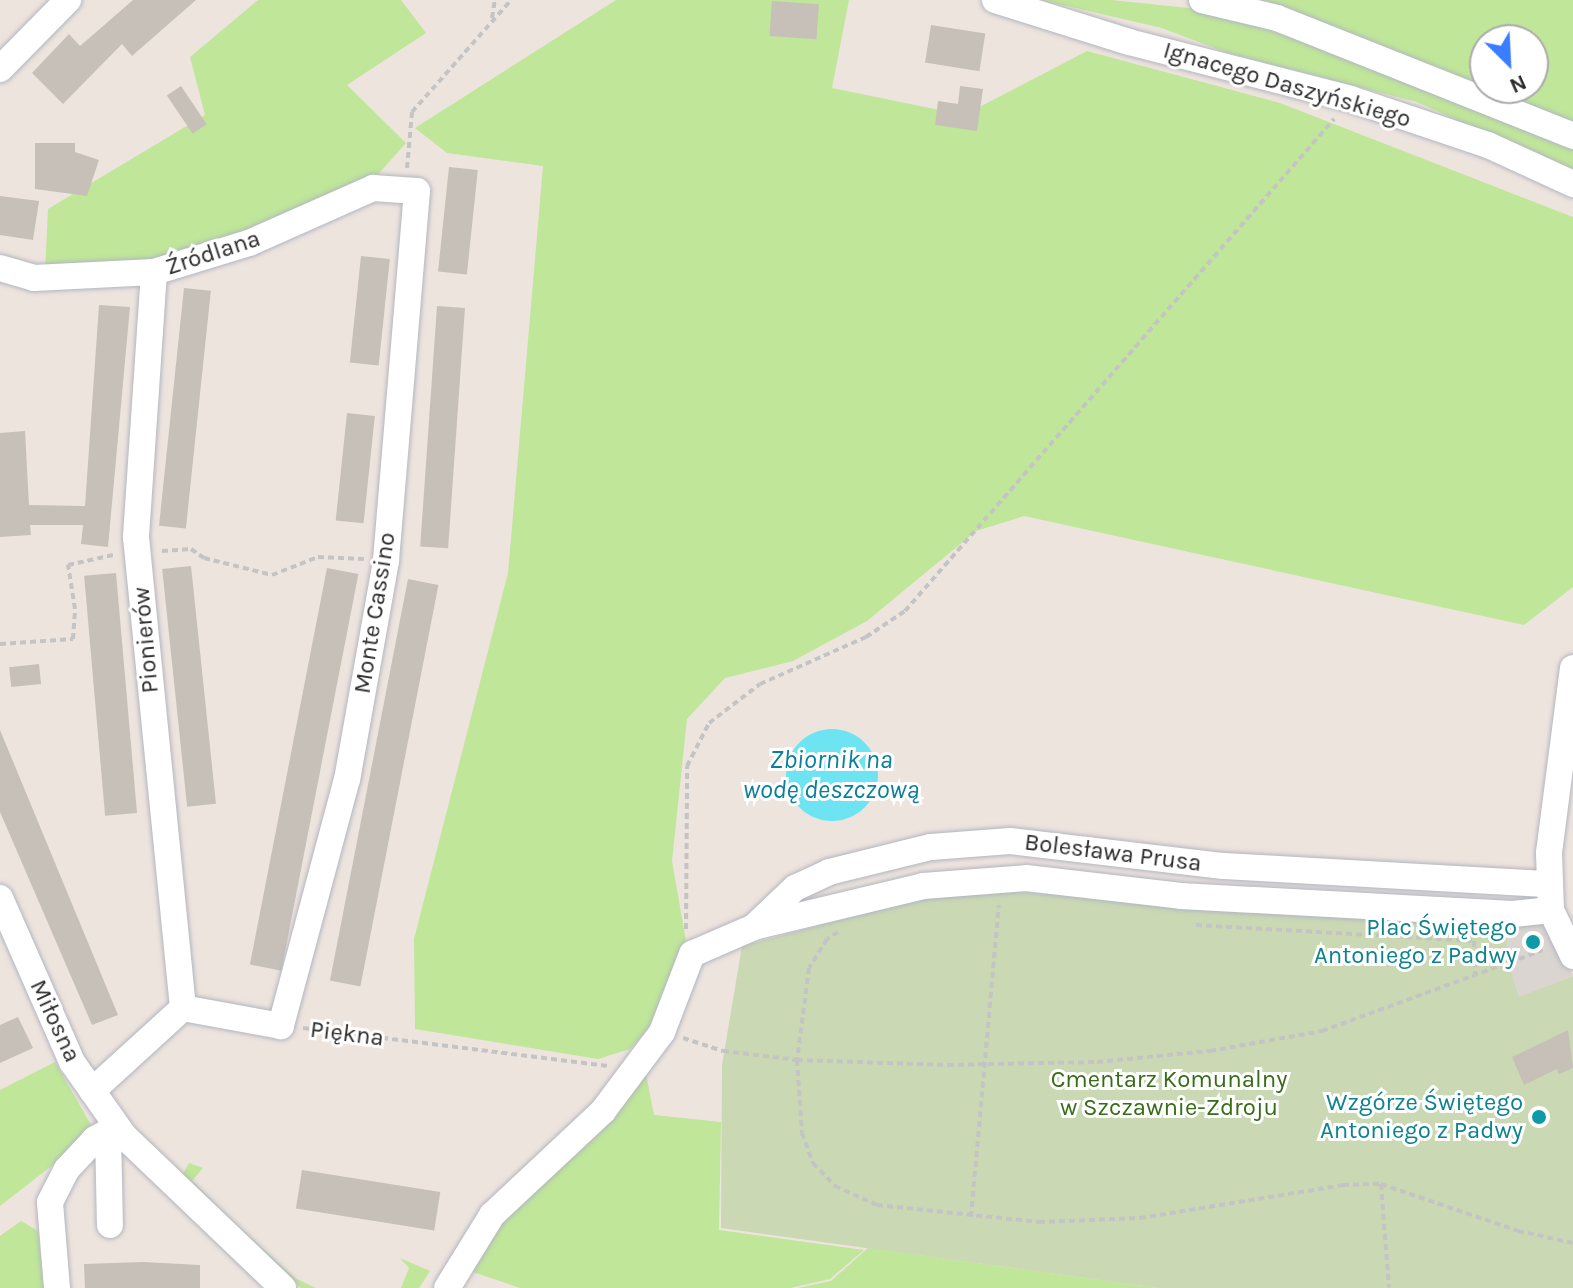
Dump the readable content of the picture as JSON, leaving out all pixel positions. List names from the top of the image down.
{
  "streets": {
    "street": [
      "Ignacego Daszyńskiego",
      "Źródlana",
      "Monte Cassino",
      "Pionierów",
      "Bolesława Prusa",
      "Miłosna",
      "Piękna"
    ]
  },
  "crossings": [
    ["Źródlana", "Monte Cassino"],
    ["Źródlana", "Pionierów"],
    ["Monte Cassino", "Piękna"],
    ["Pionierów", "Piękna"]
  ],
  "water": ["Zbiornik na wodę deszczową"],
  "parks": ["Cmentarz Komunalny w Szczawnie-Zdroju"],
  "places": ["Plac Świętego Antoniego z Padwy", "Wzgórze Świętego Antoniego z Padwy"],
  "north": "bottom right"
}
